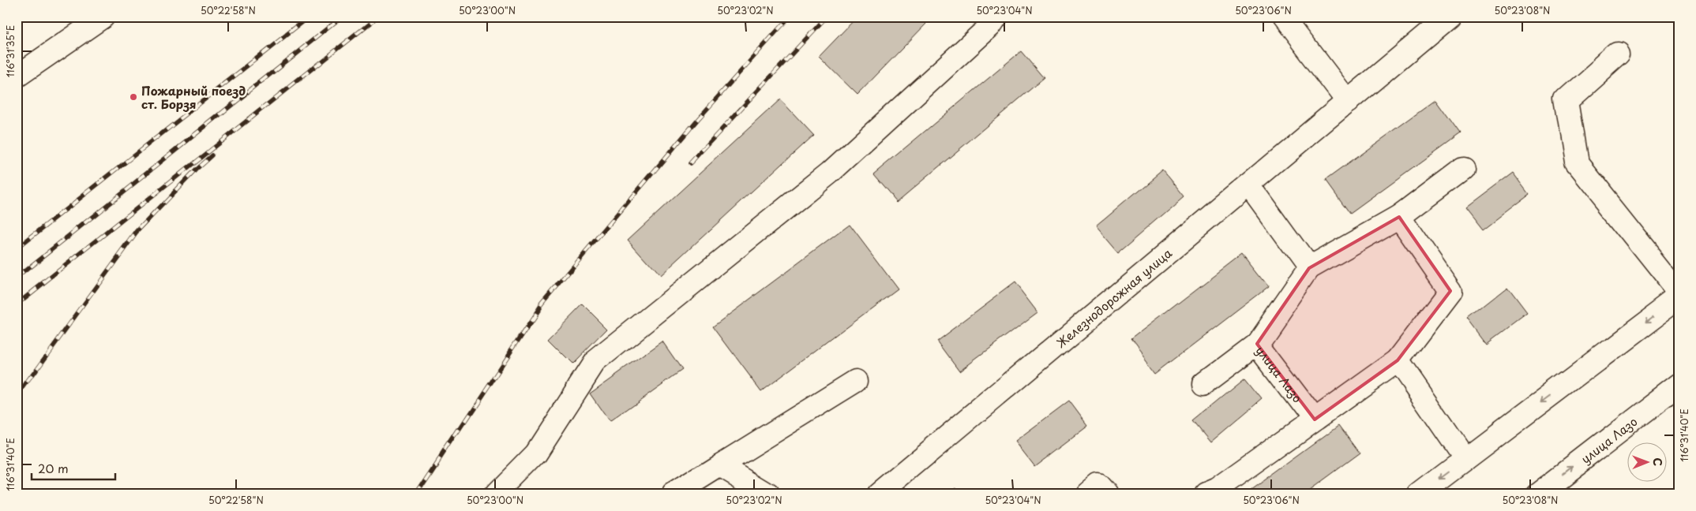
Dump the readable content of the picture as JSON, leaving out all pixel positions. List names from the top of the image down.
{
  "streets": {
    "street": ["Железнодорожная улица", "улица Лазо"]
  },
  "places": ["Пожарный поезд ст. Борзя"],
  "scale_bar": "20 m",
  "north": "right",
  "coordinates": [
    "50°22'58\"N",
    "50°23'00\"N",
    "50°23'02\"N",
    "50°23'04\"N",
    "50°23'06\"N",
    "50°23'08\"N",
    "116°31'35\"E",
    "116°31'40\"E"
  ]
}
